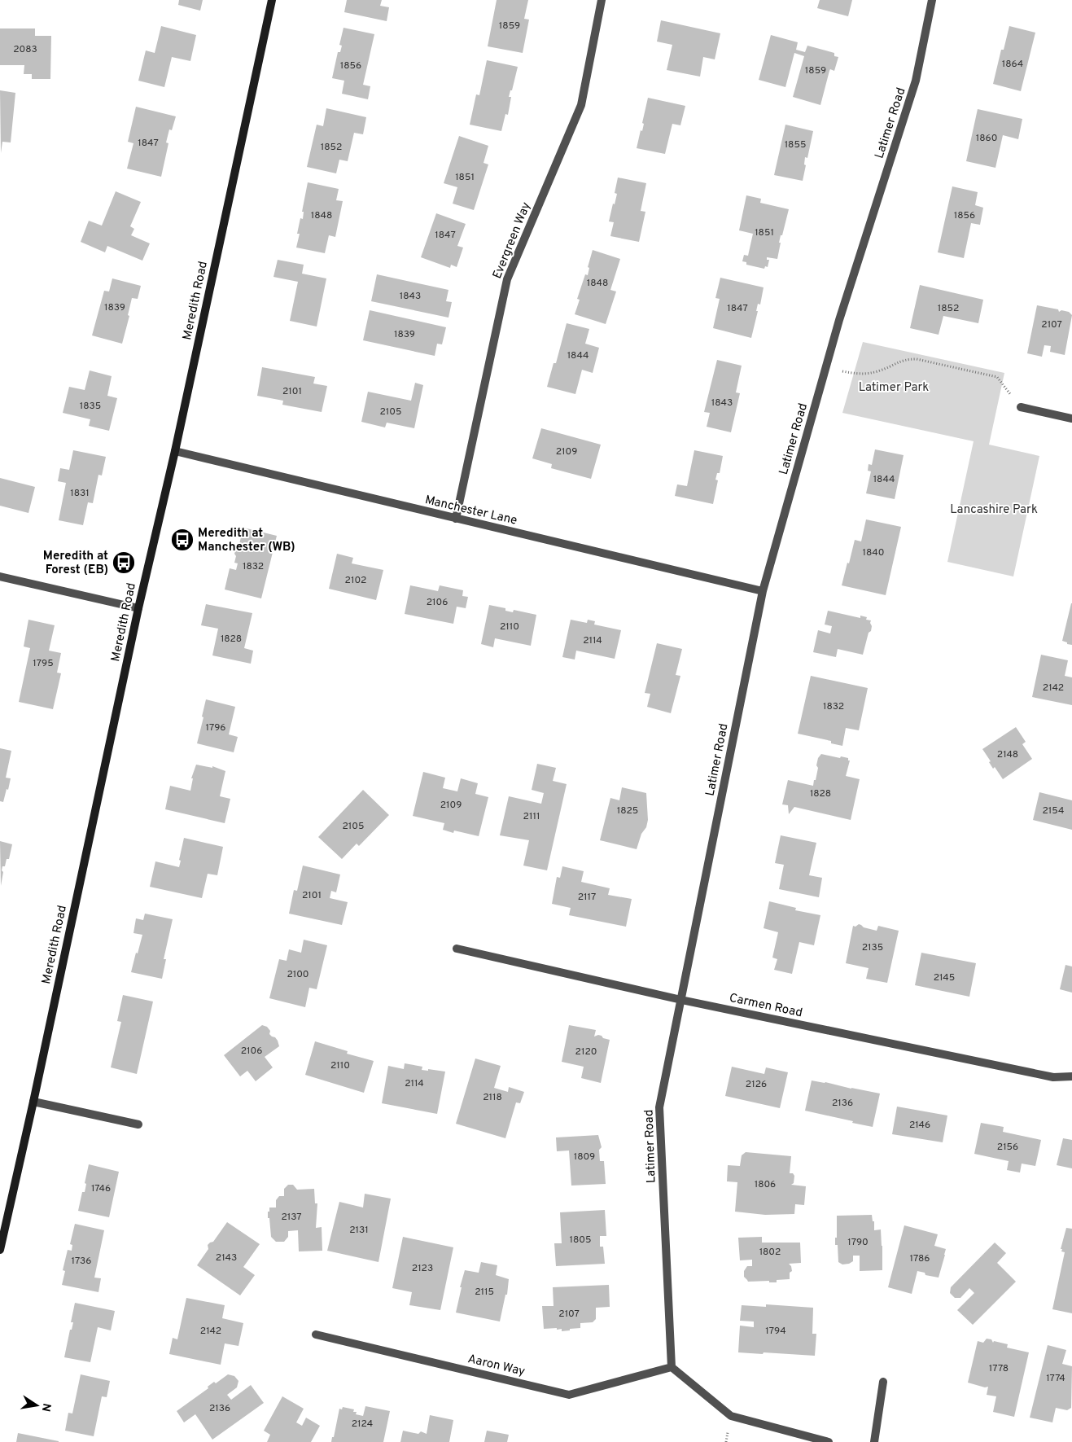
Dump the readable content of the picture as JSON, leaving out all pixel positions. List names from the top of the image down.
{
  "streets": {
    "street": [
      "Latimer Road",
      "Evergreen Way",
      "Meredith Road",
      "Manchester Lane",
      "Carmen Road",
      "Aaron Way"
    ]
  },
  "crossings": [
    ["Latimer Road", "Manchester Lane"],
    ["Latimer Road", "Carmen Road"],
    ["Latimer Road", "Aaron Way"],
    ["Evergreen Way", "Manchester Lane"],
    ["Meredith Road", "Manchester Lane"]
  ],
  "parks": ["Latimer Park", "Lancashire Park"],
  "places": {
    "bus stop": ["Meredith at Manchester (WB)", "Meredith at Forest (EB)"]
  },
  "house_numbers": [
    "1859",
    "2083",
    "1864",
    "1856",
    "1859",
    "1860",
    "1847",
    "1855",
    "1852",
    "1851",
    "1848",
    "1856",
    "1851",
    "1847",
    "1848",
    "1843",
    "1839",
    "1847",
    "1852",
    "2107",
    "1839",
    "1844",
    "2101",
    "1843",
    "1835",
    "2105",
    "2109",
    "1844",
    "1831",
    "1840",
    "1832",
    "2102",
    "2106",
    "2110",
    "1828",
    "2114",
    "1795",
    "2142",
    "1832",
    "1796",
    "2148",
    "1828",
    "2109",
    "1825",
    "2154",
    "2111",
    "2105",
    "2101",
    "2117",
    "2135",
    "2100",
    "2145",
    "2106",
    "2120",
    "2110",
    "2114",
    "2126",
    "2118",
    "2136",
    "2146",
    "2156",
    "1809",
    "1806",
    "1746",
    "2137",
    "2131",
    "1805",
    "1790",
    "1802",
    "2143",
    "1786",
    "1736",
    "2123",
    "2115",
    "2107",
    "2142",
    "1794",
    "1778",
    "1774",
    "2136",
    "2124"
  ],
  "north": "right"
}
